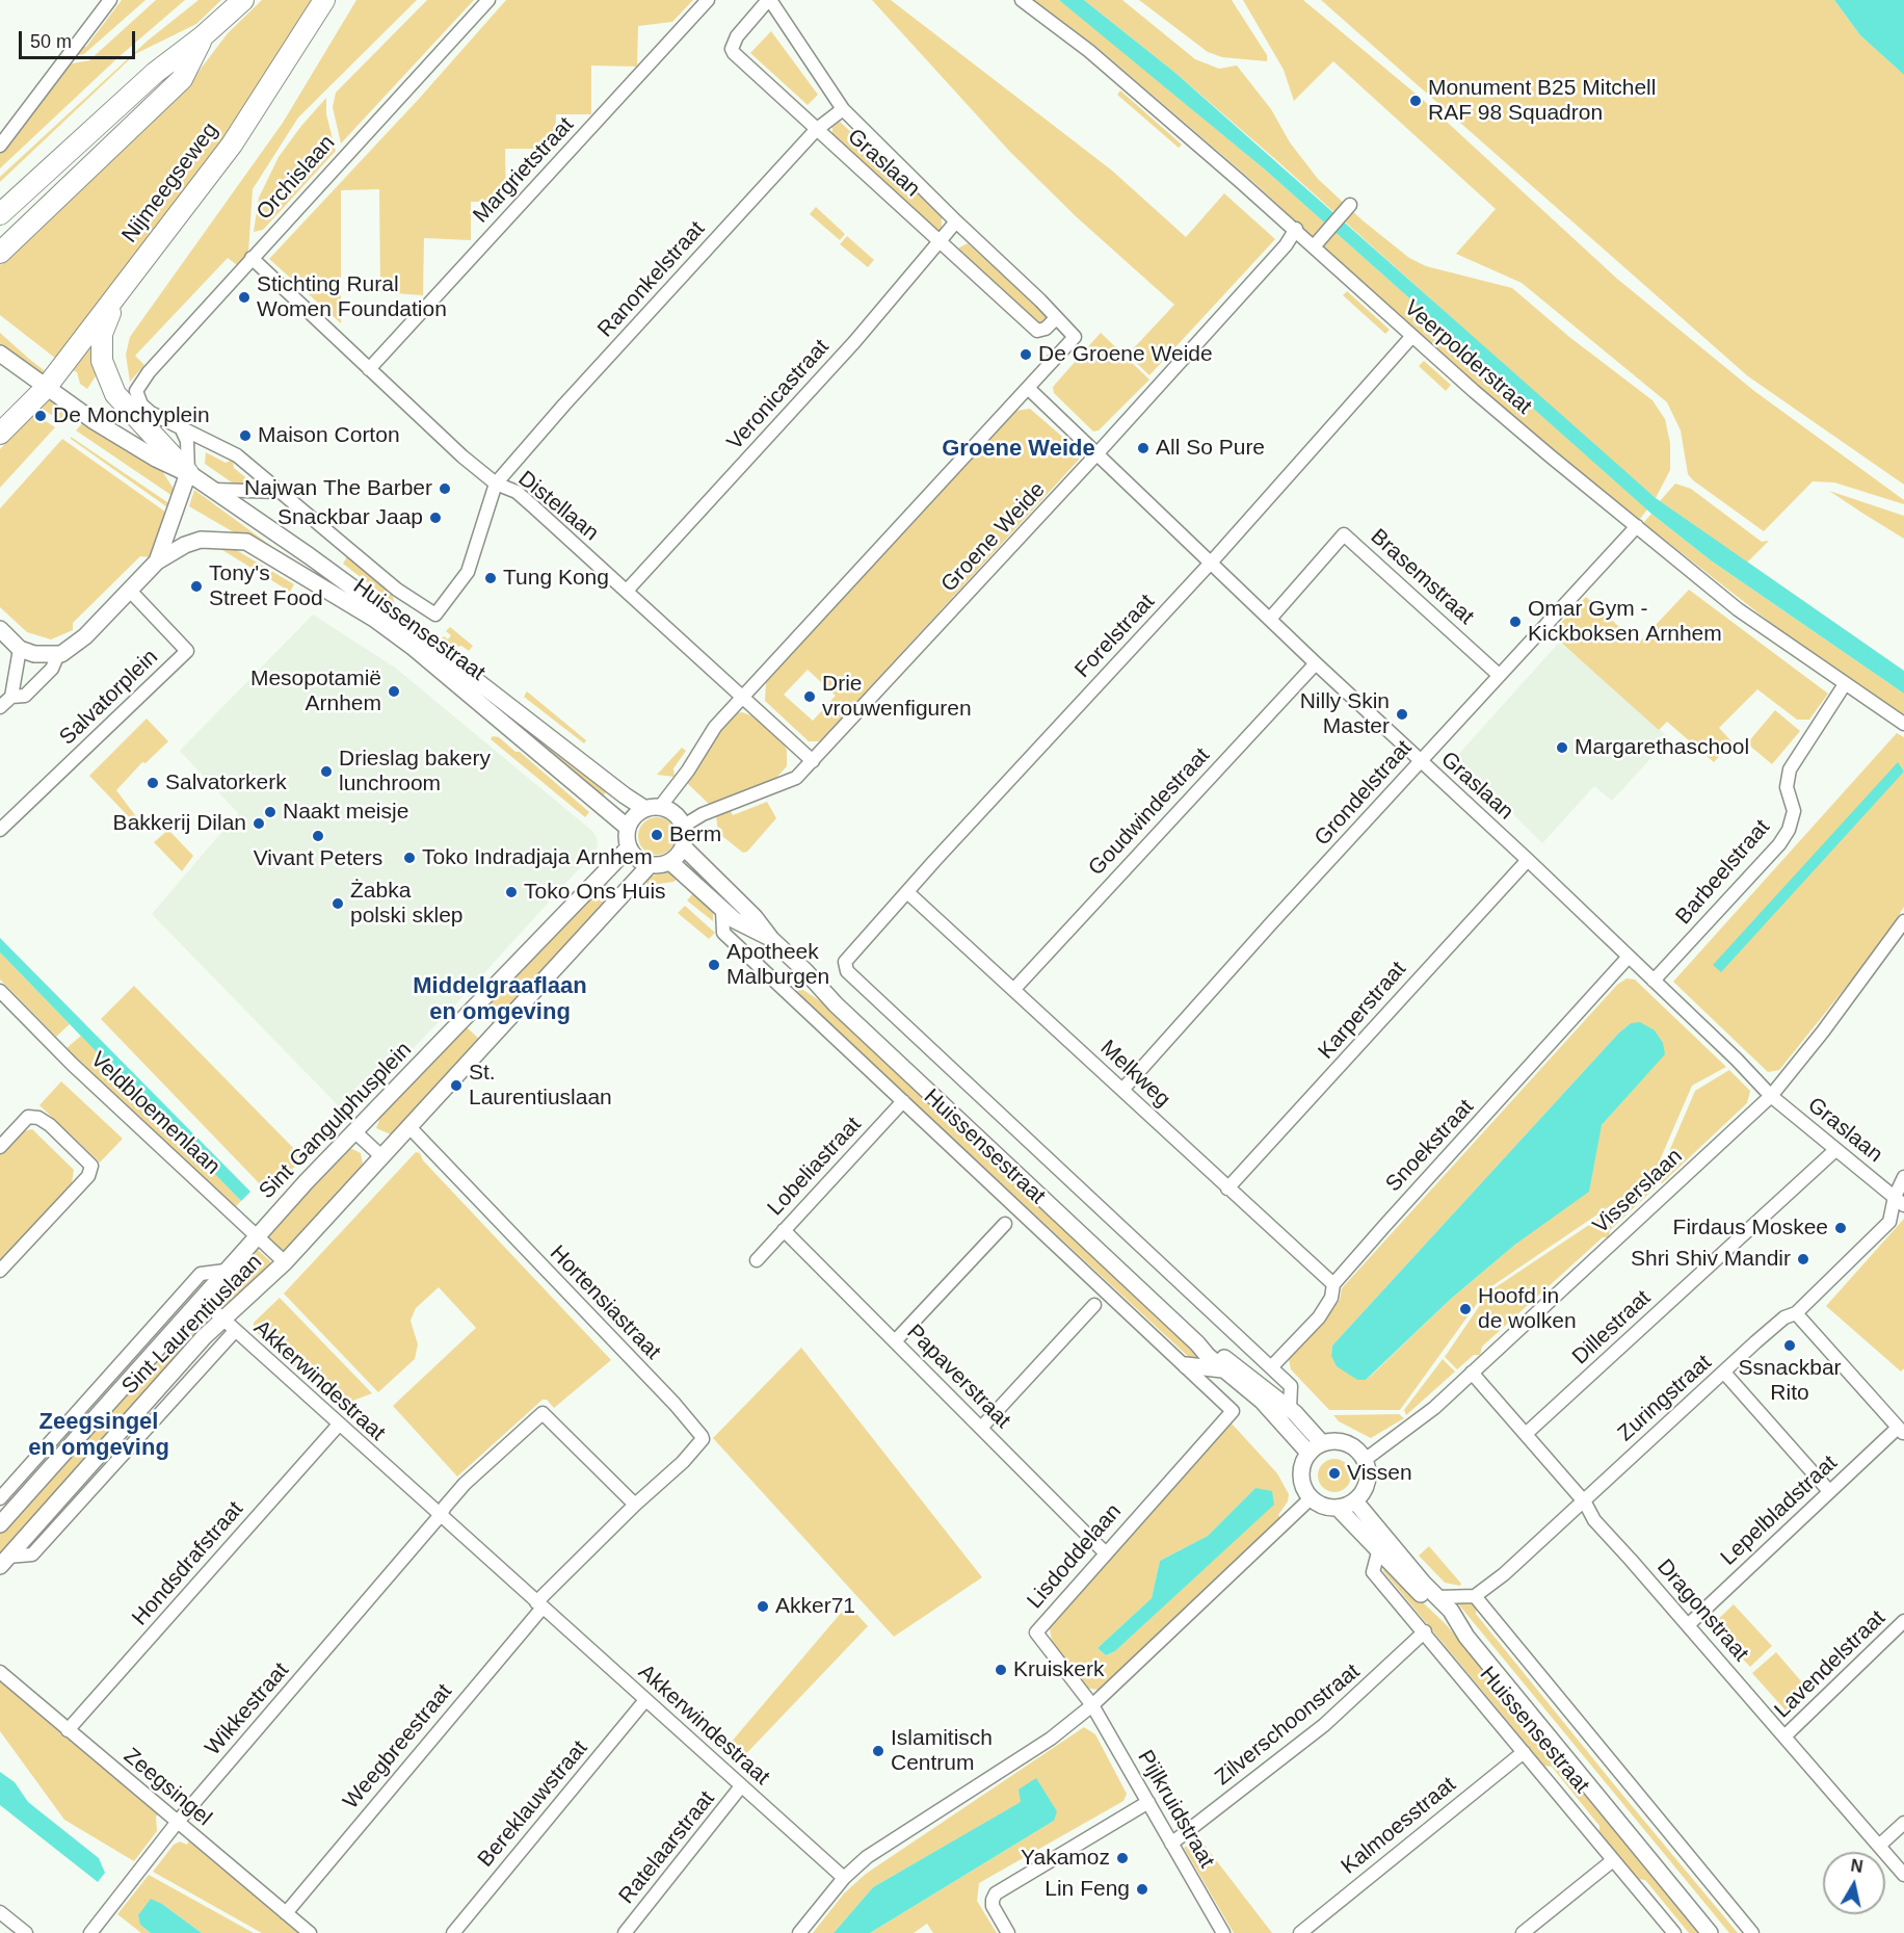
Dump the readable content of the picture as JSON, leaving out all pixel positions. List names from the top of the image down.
{
  "streets": {
    "main road": ["Nijmeegseweg"],
    "street": [
      "Graslaan",
      "Margrietstraat",
      "Orchislaan",
      "Ranonkelstraat",
      "Veerpolderstraat",
      "Veronicastraat",
      "Distellaan",
      "Groene Weide",
      "Brasemstraat",
      "Huissensestraat",
      "Forelstraat",
      "Salvatorplein",
      "Grondelstraat",
      "Goudwindestraat",
      "Barbeelstraat",
      "Karperstraat",
      "Melkweg",
      "Veldbloemenlaan",
      "Sint Gangulphusplein",
      "Snoekstraat",
      "Lobeliastraat",
      "Visserslaan",
      "Hortensiastraat",
      "Sint Laurentiuslaan",
      "Dillestraat",
      "Papaverstraat",
      "Akkerwindestraat",
      "Zuringstraat",
      "Lepelbladstraat",
      "Lisdoddelaan",
      "Hondsdrafstraat",
      "Dragonstraat",
      "Lavendelstraat",
      "Wikkestraat",
      "Zilverschoonstraat",
      "Weegbreestraat",
      "Zeegsingel",
      "Bereklauwstraat",
      "Pijlkruidstraat",
      "Kalmoesstraat",
      "Ratelaarstraat"
    ]
  },
  "crossings": [
    ["Graslaan", "Ranonkelstraat"],
    ["Graslaan", "Veronicastraat"],
    ["Graslaan", "Groene Weide"],
    ["Graslaan", "Brasemstraat"],
    ["Graslaan", "Forelstraat"],
    ["Graslaan", "Grondelstraat"],
    ["Graslaan", "Goudwindestraat"],
    ["Graslaan", "Barbeelstraat"],
    ["Graslaan", "Karperstraat"],
    ["Graslaan", "Snoekstraat"],
    ["Graslaan", "Visserslaan"],
    ["Graslaan", "Dillestraat"],
    ["Graslaan", "Zuringstraat"],
    ["Margrietstraat", "Distellaan"],
    ["Orchislaan", "Distellaan"],
    ["Orchislaan", "Huissensestraat"],
    ["Nijmeegseweg", "Huissensestraat"],
    ["Ranonkelstraat", "Distellaan"],
    ["Ranonkelstraat", "Huissensestraat"],
    ["Veerpolderstraat", "Groene Weide"],
    ["Veerpolderstraat", "Forelstraat"],
    ["Veerpolderstraat", "Grondelstraat"],
    ["Veerpolderstraat", "Barbeelstraat"],
    ["Veronicastraat", "Distellaan"],
    ["Distellaan", "Groene Weide"],
    ["Distellaan", "Huissensestraat"],
    ["Groene Weide", "Huissensestraat"],
    ["Groene Weide", "Sint Gangulphusplein"],
    ["Brasemstraat", "Grondelstraat"],
    ["Huissensestraat", "Forelstraat"],
    ["Huissensestraat", "Sint Gangulphusplein"],
    ["Huissensestraat", "Snoekstraat"],
    ["Huissensestraat", "Lobeliastraat"],
    ["Huissensestraat", "Visserslaan"],
    ["Huissensestraat", "Zuringstraat"],
    ["Huissensestraat", "Lisdoddelaan"],
    ["Huissensestraat", "Zilverschoonstraat"],
    ["Huissensestraat", "Kalmoesstraat"],
    ["Forelstraat", "Melkweg"],
    ["Grondelstraat", "Melkweg"],
    ["Goudwindestraat", "Melkweg"],
    ["Karperstraat", "Melkweg"],
    ["Melkweg", "Snoekstraat"],
    ["Veldbloemenlaan", "Sint Gangulphusplein"],
    ["Veldbloemenlaan", "Sint Laurentiuslaan"],
    ["Sint Gangulphusplein", "Sint Laurentiuslaan"],
    ["Lobeliastraat", "Papaverstraat"],
    ["Visserslaan", "Dragonstraat"],
    ["Sint Laurentiuslaan", "Akkerwindestraat"],
    ["Dillestraat", "Dragonstraat"],
    ["Papaverstraat", "Lisdoddelaan"],
    ["Akkerwindestraat", "Hondsdrafstraat"],
    ["Akkerwindestraat", "Wikkestraat"],
    ["Akkerwindestraat", "Weegbreestraat"],
    ["Akkerwindestraat", "Bereklauwstraat"],
    ["Akkerwindestraat", "Ratelaarstraat"],
    ["Zuringstraat", "Dragonstraat"],
    ["Lepelbladstraat", "Dragonstraat"],
    ["Lisdoddelaan", "Pijlkruidstraat"],
    ["Hondsdrafstraat", "Zeegsingel"],
    ["Dragonstraat", "Lavendelstraat"],
    ["Wikkestraat", "Zeegsingel"],
    ["Zilverschoonstraat", "Pijlkruidstraat"],
    ["Weegbreestraat", "Zeegsingel"]
  ],
  "districts": ["Groene Weide", "Middelgraaflaan en omgeving", "Zeegsingel en omgeving"],
  "places": [
    "Monument B25 Mitchell RAF 98 Squadron",
    "Stichting Rural Women Foundation",
    "De Groene Weide",
    "De Monchyplein",
    "Maison Corton",
    "All So Pure",
    "Najwan The Barber",
    "Snackbar Jaap",
    "Tung Kong",
    "Tony's Street Food",
    "Omar Gym - Kickboksen Arnhem",
    "Mesopotamië Arnhem",
    "Drie vrouwenfiguren",
    "Nilly Skin Master",
    "Margarethaschool",
    "Drieslag bakery lunchroom",
    "Salvatorkerk",
    "Naakt meisje",
    "Bakkerij Dilan",
    "Berm",
    "Vivant Peters",
    "Toko Indradjaja Arnhem",
    "Toko Ons Huis",
    "Żabka polski sklep",
    "Apotheek Malburgen",
    "St. Laurentiuslaan",
    "Firdaus Moskee",
    "Shri Shiv Mandir",
    "Hoofd in de wolken",
    "Ssnackbar Rito",
    "Vissen",
    "Akker71",
    "Kruiskerk",
    "Islamitisch Centrum",
    "Yakamoz",
    "Lin Feng"
  ],
  "scale_bar": "50 m",
  "north": "top"
}
